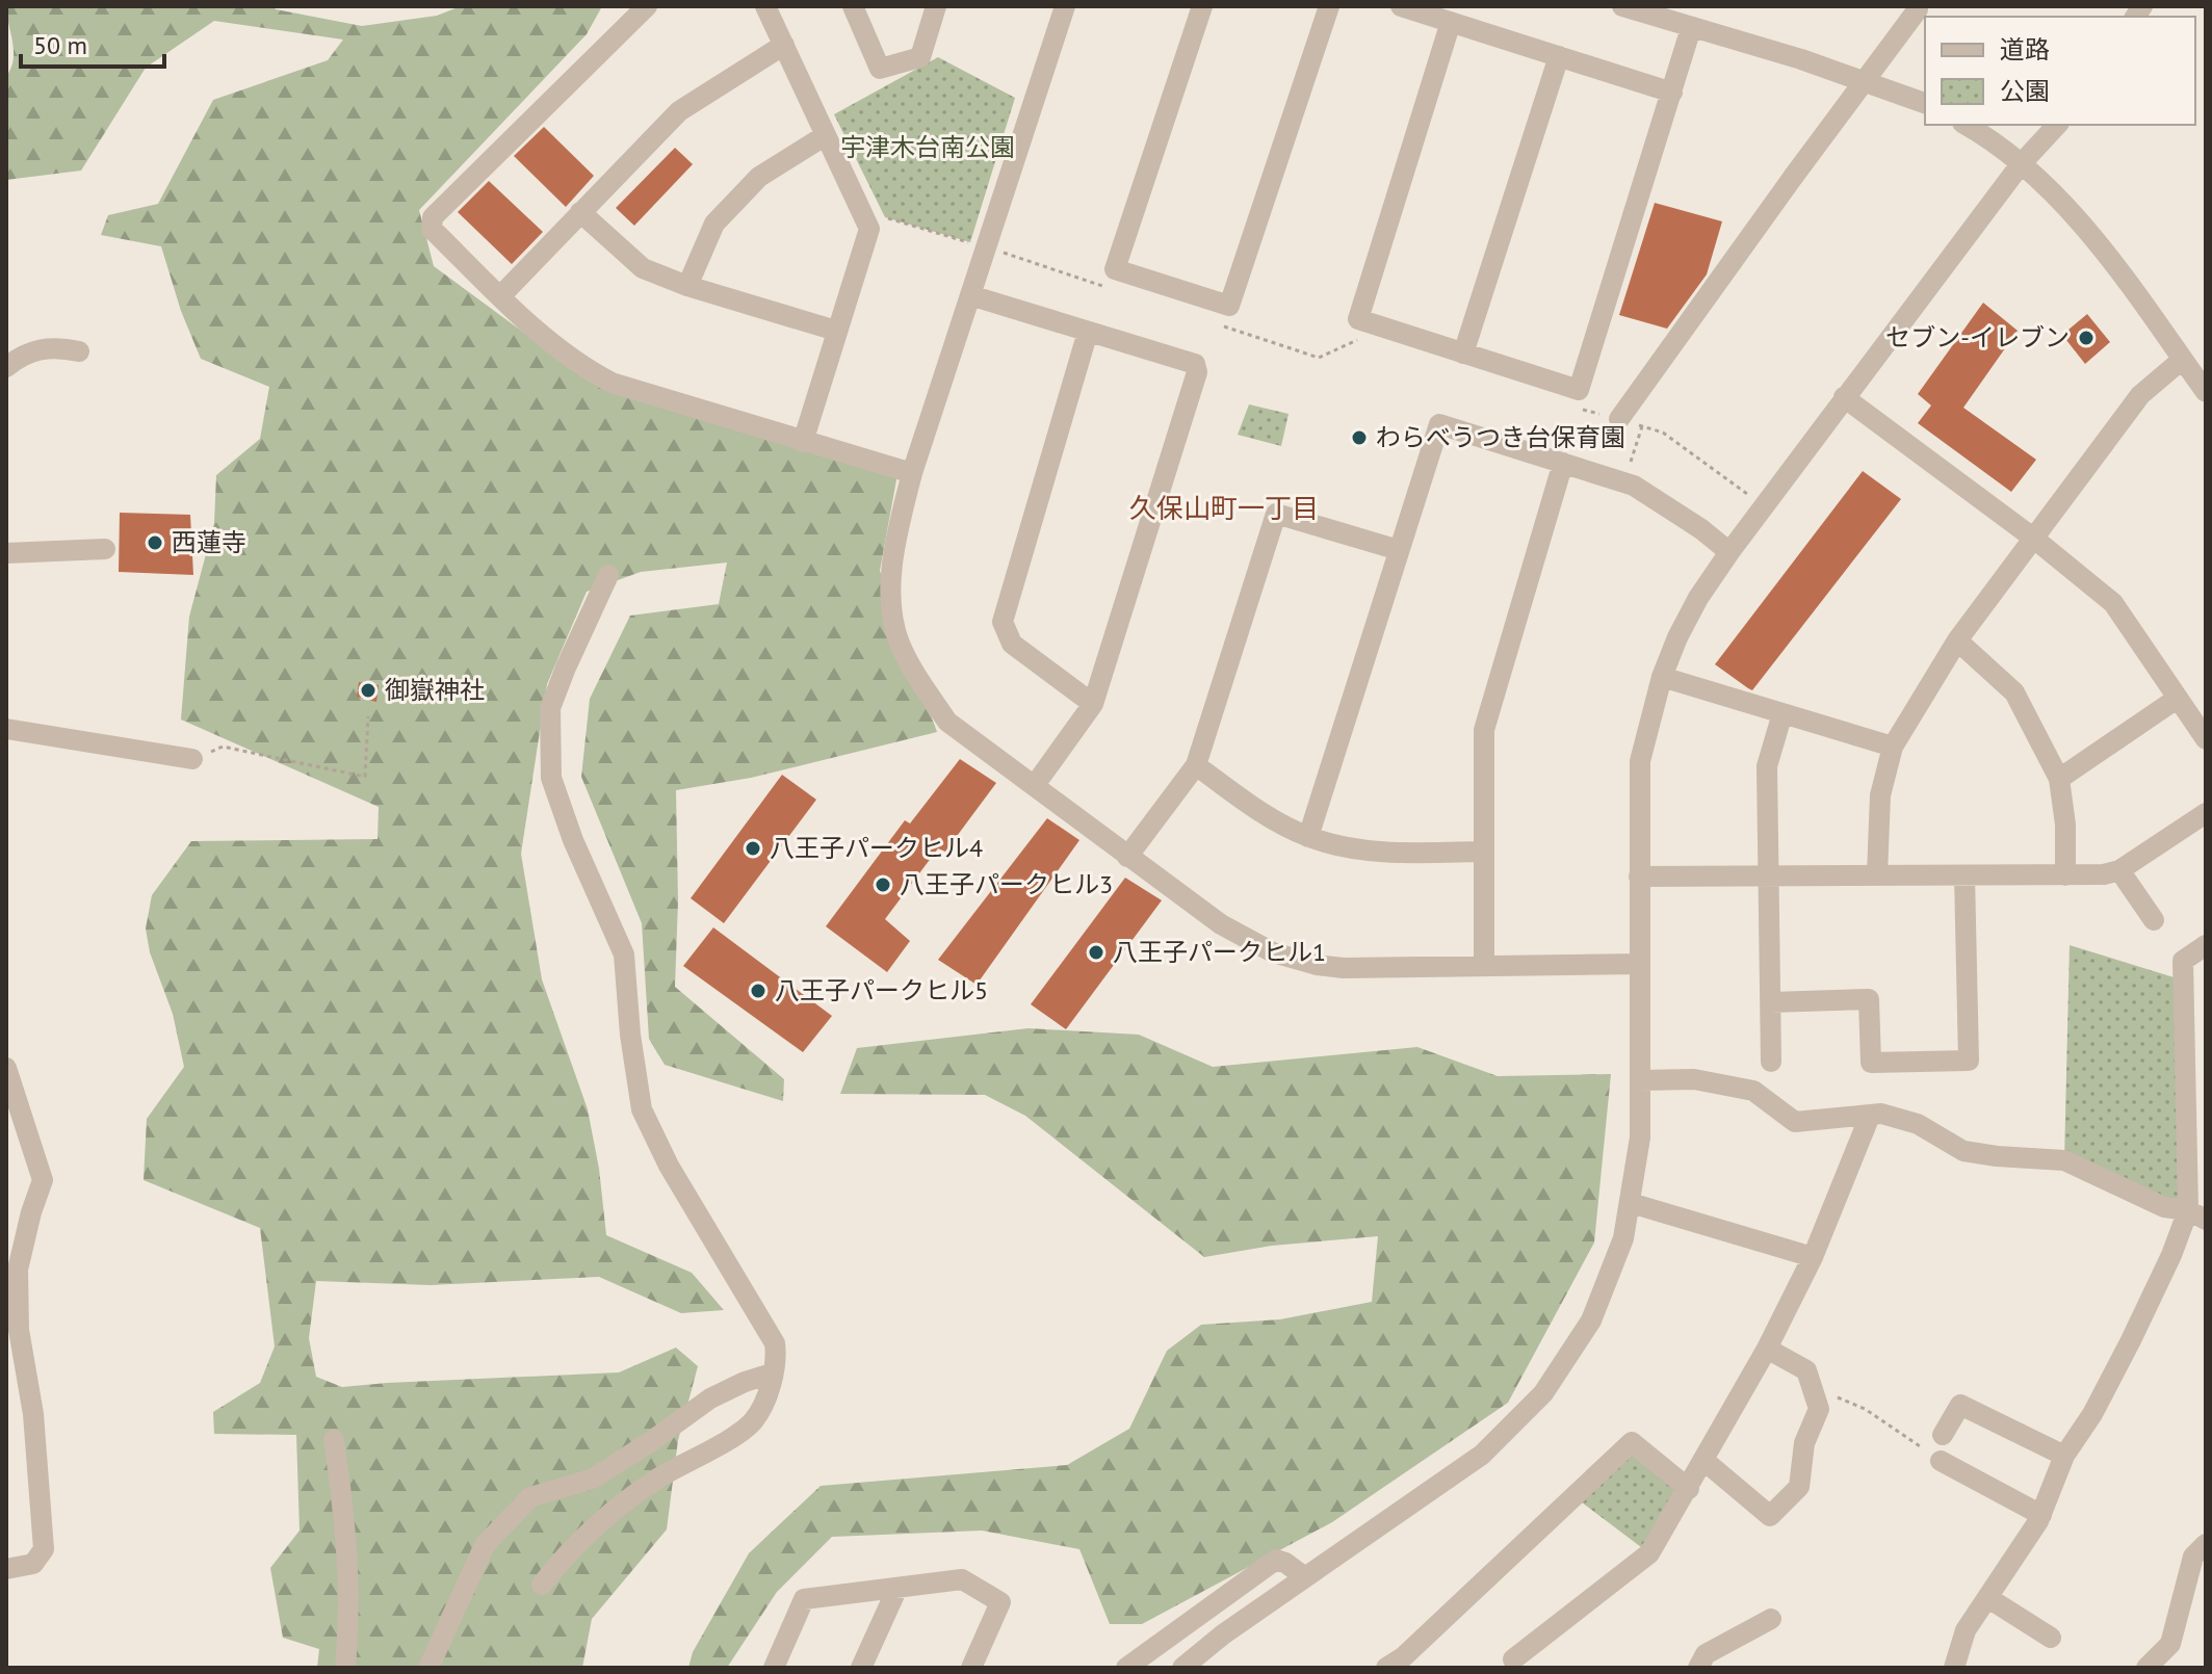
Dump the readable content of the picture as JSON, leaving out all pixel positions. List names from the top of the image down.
{
  "districts": ["久保山町一丁目"],
  "parks": ["宇津木台南公園"],
  "places": [
    "セブン-イレブン",
    "わらべうつき台保育園",
    "西蓮寺",
    "御嶽神社",
    "八王子パークヒル4",
    "八王子パークヒル3",
    "八王子パークヒル1",
    "八王子パークヒル5"
  ],
  "legend": ["道路", "公園"],
  "scale_bar": "50 m"
}
